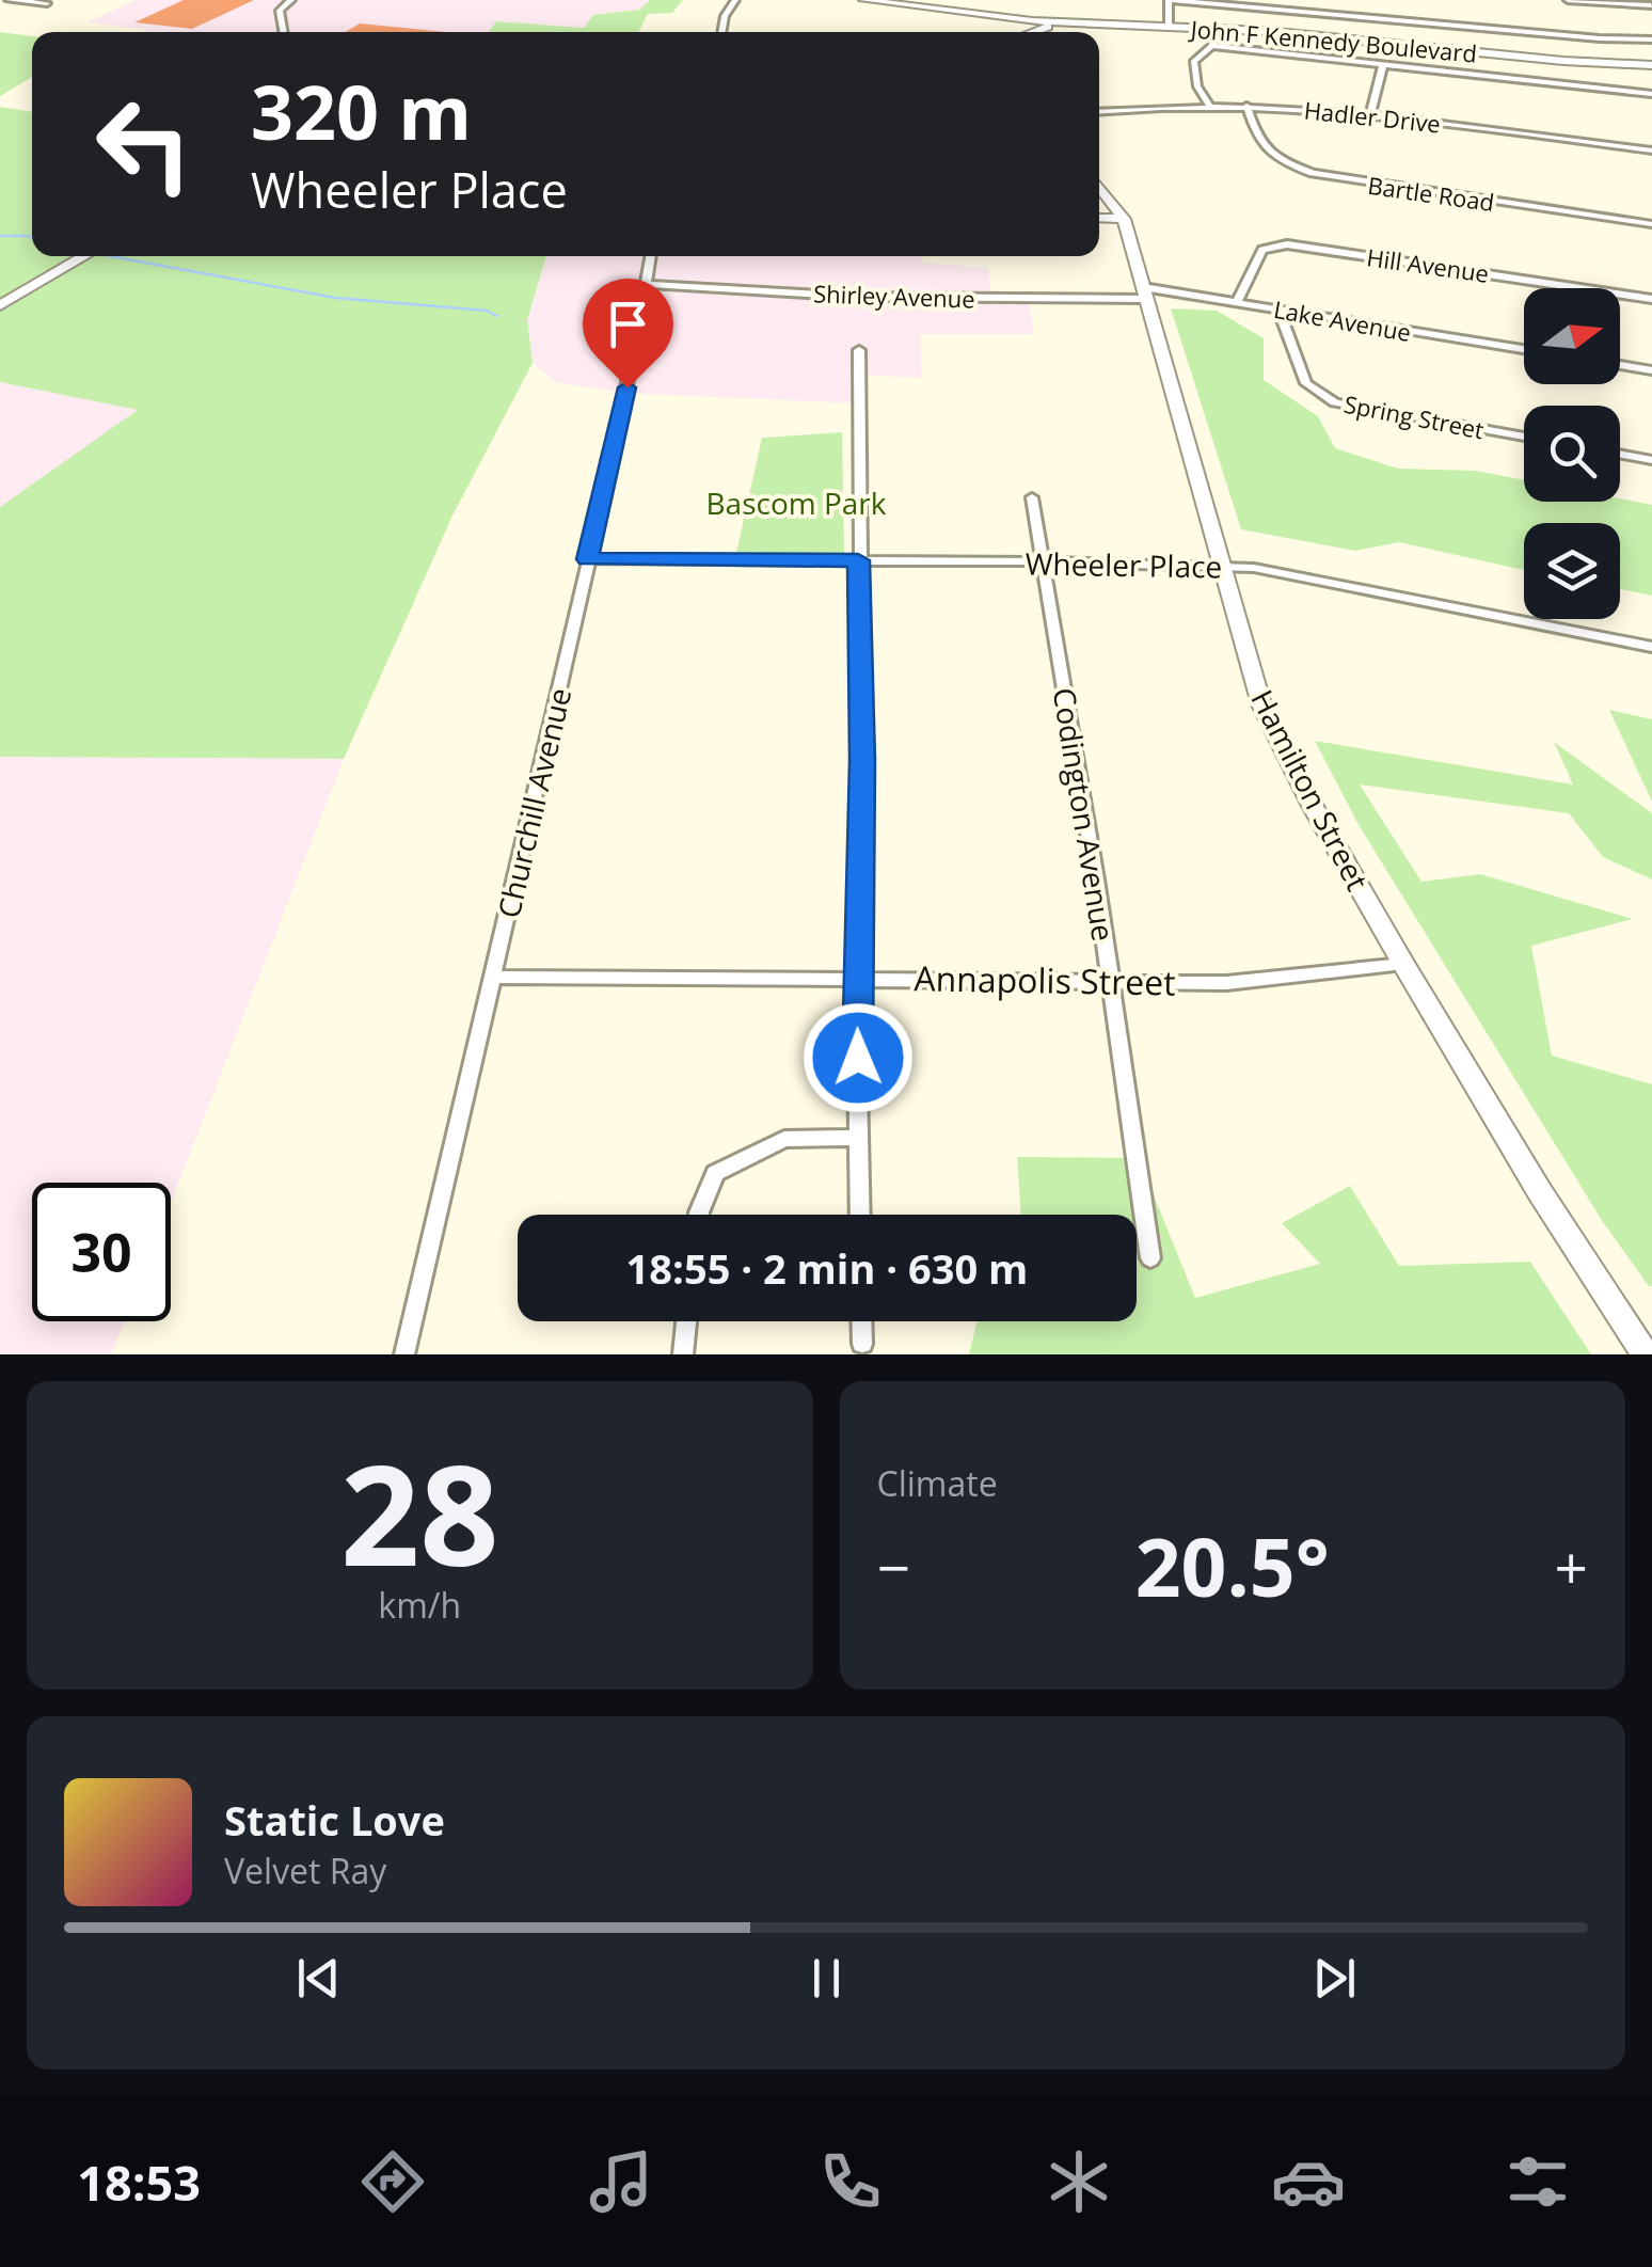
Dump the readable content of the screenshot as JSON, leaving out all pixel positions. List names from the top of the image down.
{
  "streets": {
    "main road": ["John F Kennedy Boulevard", "Hamilton Street"],
    "street": [
      "Hadler Drive",
      "Bartle Road",
      "Hill Avenue",
      "Shirley Avenue",
      "Lake Avenue",
      "Spring Street",
      "Wheeler Place",
      "Churchill Avenue",
      "Codington Avenue",
      "Annapolis Street"
    ]
  },
  "crossings": [
    ["Hadler Drive", "Bartle Road"],
    ["Hill Avenue", "Lake Avenue"],
    ["Shirley Avenue", "Lake Avenue"],
    ["Shirley Avenue", "Hamilton Street"],
    ["Shirley Avenue", "Churchill Avenue"],
    ["Lake Avenue", "Spring Street"],
    ["Lake Avenue", "Hamilton Street"],
    ["Wheeler Place", "Hamilton Street"],
    ["Wheeler Place", "Churchill Avenue"],
    ["Wheeler Place", "Codington Avenue"],
    ["Hamilton Street", "Annapolis Street"],
    ["Churchill Avenue", "Annapolis Street"],
    ["Codington Avenue", "Annapolis Street"]
  ],
  "parks": ["Bascom Park"],
  "north": "right",
  "page": {
    "turn": ["320 m", "Wheeler Place"],
    "limit": "30",
    "trip": "18:55 · 2 min · 630 m",
    "tile": [
      ["28", "km/h"],
      "Climate"
    ],
    "heat": ["−", "20.5°", "+"],
    "song": ["Static Love", "Velvet Ray"],
    "tabs": "18:53"
  }
}
